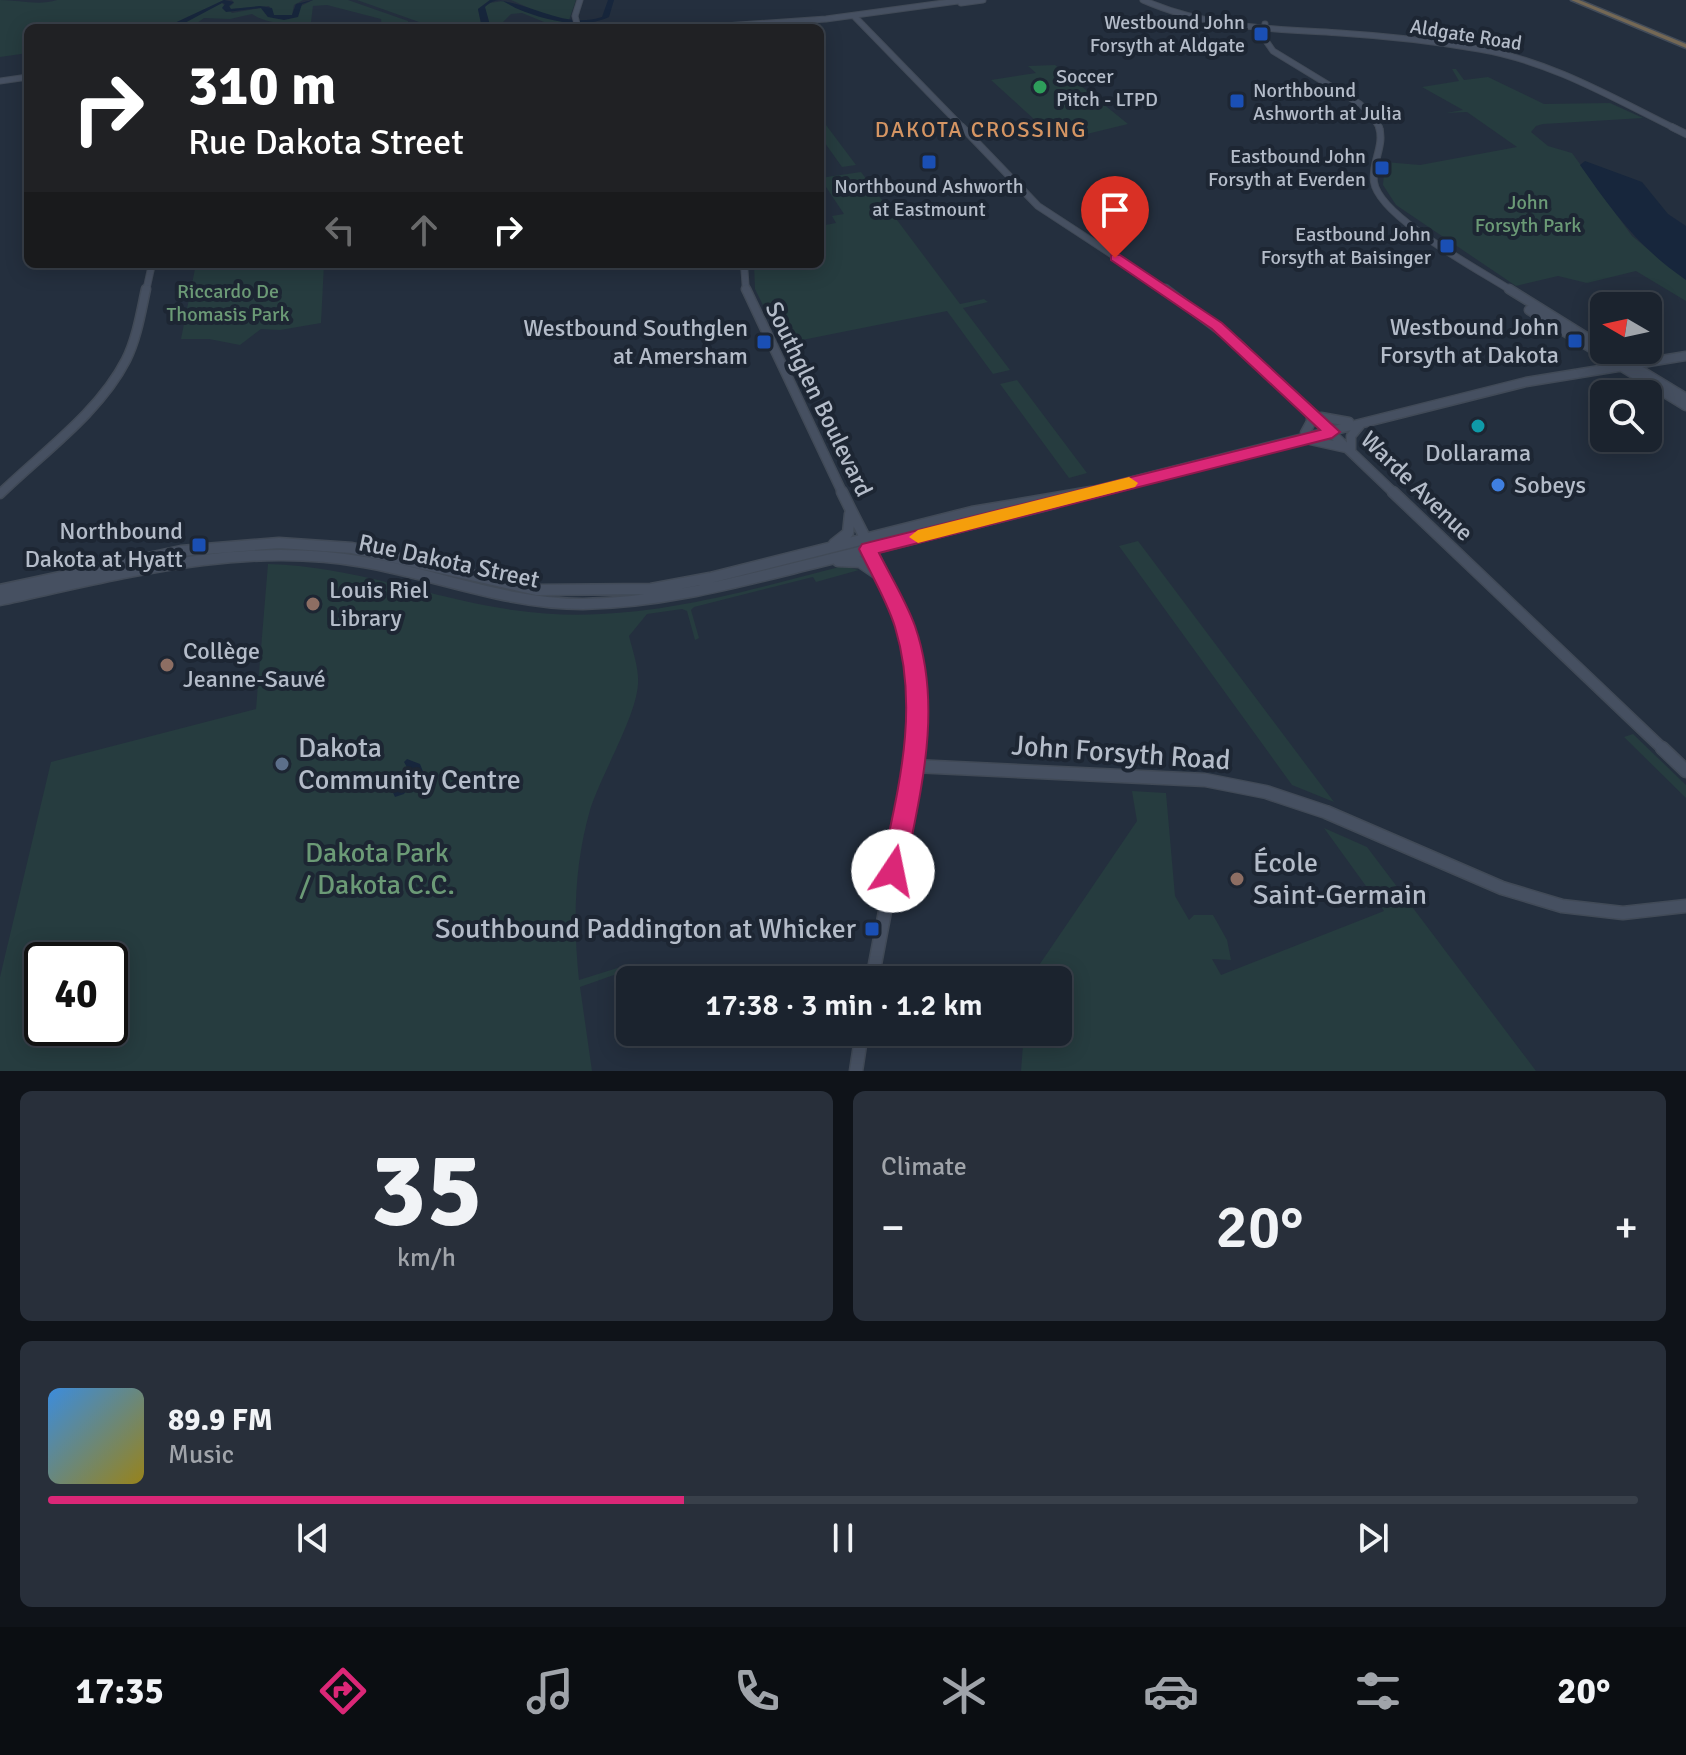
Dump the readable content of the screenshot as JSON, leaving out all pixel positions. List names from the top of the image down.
{
  "streets": {
    "street": [
      "Aldgate Road",
      "Southglen Boulevard",
      "Warde Avenue",
      "Rue Dakota Street",
      "John Forsyth Road"
    ]
  },
  "crossings": [
    ["Southglen Boulevard", "Rue Dakota Street"],
    ["Southglen Boulevard", "John Forsyth Road"],
    ["Warde Avenue", "Rue Dakota Street"]
  ],
  "districts": ["DAKOTA CROSSING"],
  "parks": ["John Forsyth Park", "Riccardo De Thomasis Park", "Dakota Park / Dakota C.C."],
  "places": {
    "transit": [
      "Westbound John Forsyth at Aldgate",
      "Northbound Ashworth at Julia",
      "Northbound Ashworth at Eastmount",
      "Eastbound John Forsyth at Everden",
      "Eastbound John Forsyth at Baisinger",
      "Westbound John Forsyth at Dakota",
      "Westbound Southglen at Amersham",
      "Northbound Dakota at Hyatt",
      "Southbound Paddington at Whicker"
    ],
    "other": [
      "Soccer Pitch - LTPD",
      "Dollarama",
      "Sobeys",
      "Louis Riel Library",
      "Collège Jeanne-Sauvé",
      "Dakota Community Centre",
      "École Saint-Germain"
    ]
  },
  "north": "left",
  "page": {
    "turn": ["310 m", "Rue Dakota Street"],
    "limit": "40",
    "trip": "17:38 · 3 min · 1.2 km",
    "tile": [
      ["35", "km/h"],
      "Climate"
    ],
    "heat": ["−", "20°", "+"],
    "song": ["89.9 FM", "Music"],
    "tabs": ["17:35", "20°"]
  }
}
